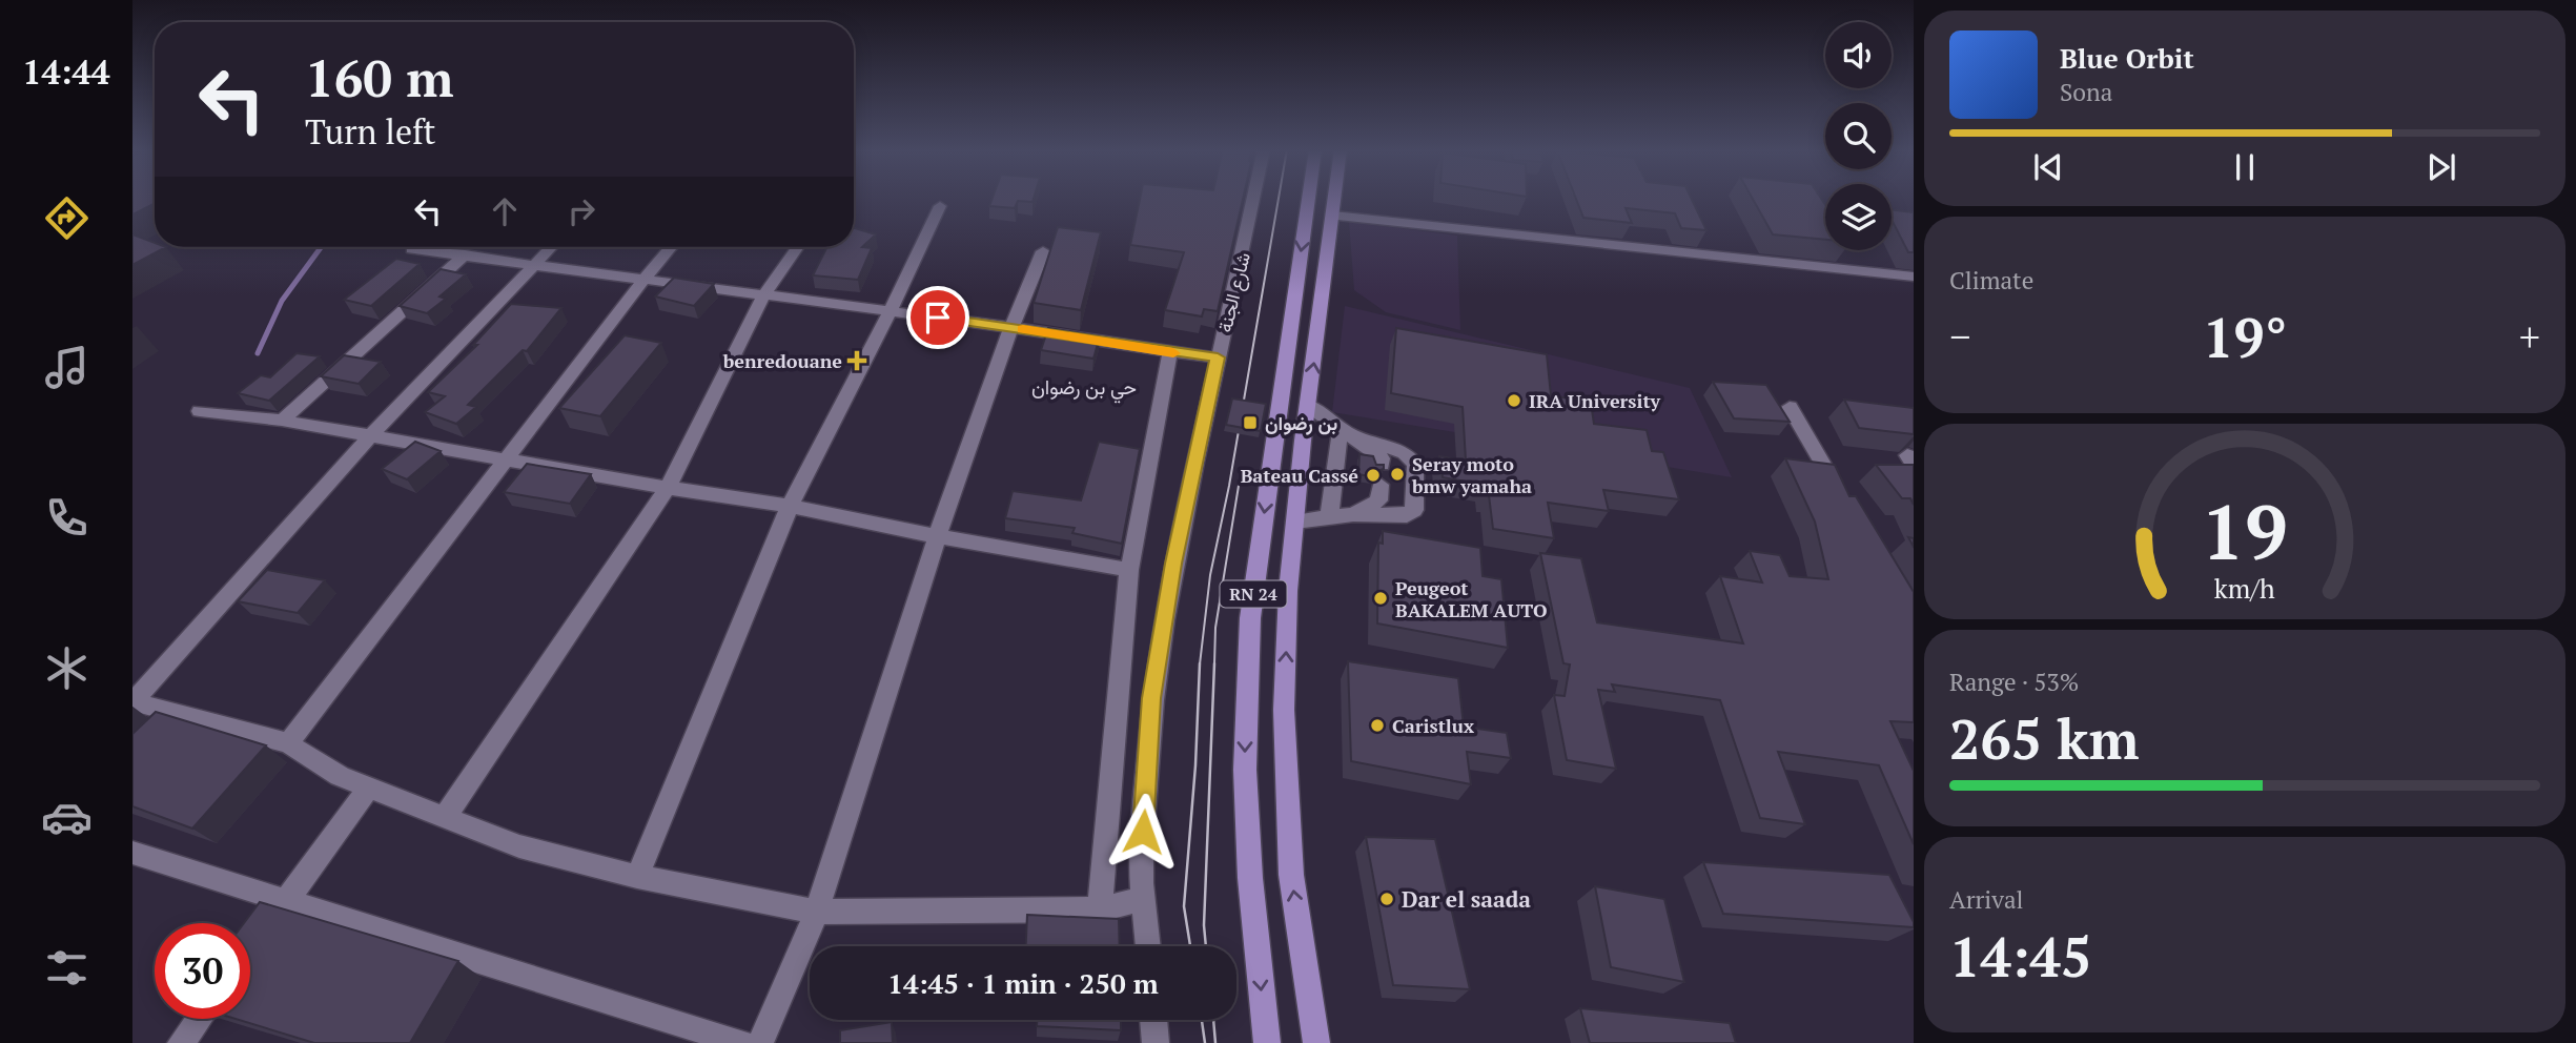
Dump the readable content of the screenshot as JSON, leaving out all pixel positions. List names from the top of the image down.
{
  "streets": {
    "main road": ["RN 24"],
    "street": ["شارع الجنة"]
  },
  "districts": ["حي بن رضوان"],
  "places": {
    "health": ["benredouane"],
    "other": [
      "IRA University",
      "Seray moto bmw yamaha",
      "Bateau Cassé",
      "Peugeot BAKALEM AUTO",
      "Caristlux",
      "Dar el saada"
    ],
    "transit": ["بن رضوان"]
  },
  "page": {
    "tabs": "14:44",
    "turn": ["160 m", "Turn left"],
    "song": ["Blue Orbit", "Sona"],
    "tile": [
      "Climate",
      ["Range · 53%", "265 km"],
      ["Arrival", "14:45"]
    ],
    "heat": ["−", "19°", "+"],
    "limit": "30",
    "trip": "14:45 · 1 min · 250 m",
    "gauge": ["19", "km/h"]
  }
}
